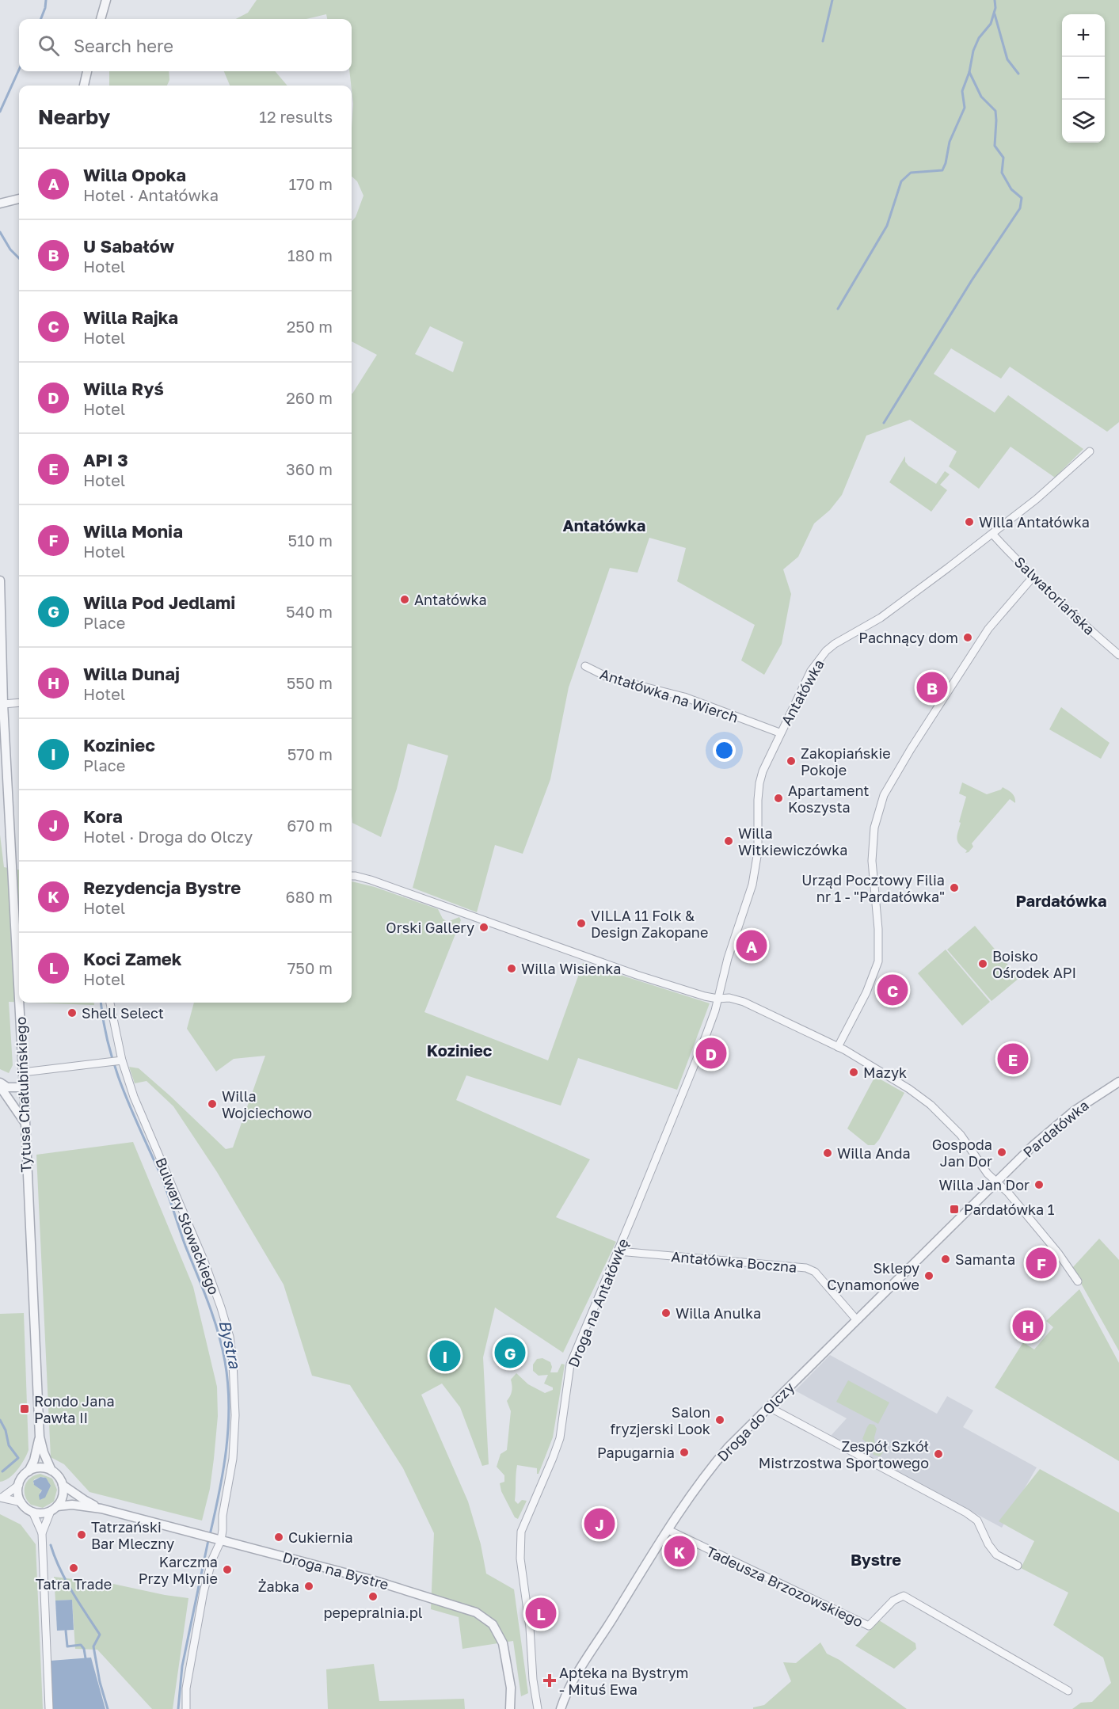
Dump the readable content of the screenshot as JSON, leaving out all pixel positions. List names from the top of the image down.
{
  "streets": {
    "street": [
      "Salwatoriańska",
      "Antałówka",
      "Antałówka na Wierch",
      "Tytusa Chałubińskiego",
      "Pardałówka",
      "Bulwary Słowackiego",
      "Antałówka Boczna",
      "Droga na Antałówkę",
      "Droga do Olczy",
      "Droga na Bystre",
      "Tadeusza Brzozowskiego"
    ]
  },
  "crossings": [
    ["Salwatoriańska", "Antałówka"],
    ["Antałówka", "Antałówka na Wierch"],
    ["Antałówka", "Droga na Antałówkę"],
    ["Tytusa Chałubińskiego", "Droga na Bystre"],
    ["Pardałówka", "Droga do Olczy"],
    ["Bulwary Słowackiego", "Droga na Bystre"],
    ["Antałówka Boczna", "Droga na Antałówkę"],
    ["Antałówka Boczna", "Droga do Olczy"],
    ["Droga do Olczy", "Tadeusza Brzozowskiego"]
  ],
  "districts": [
    "Antałówka",
    "Pardałówka",
    "Koziniec",
    "Bystre"
  ],
  "water": ["Bystra"],
  "places": {
    "other": [
      "Willa Antałówka",
      "Antałówka",
      "Pachnący dom",
      "Zakopiańskie Pokoje",
      "Apartament Koszysta",
      "Willa Witkiewiczówka",
      "Urząd Pocztowy Filia nr 1 - \"Pardałówka\"",
      "VILLA 11 Folk & Design Zakopane",
      "Orski Gallery",
      "Boisko Ośrodek API",
      "Willa Wisienka",
      "Shell Select",
      "Mazyk",
      "Willa Wojciechowo",
      "Gospoda Jan Dor",
      "Willa Anda",
      "Willa Jan Dor",
      "Samanta",
      "Sklepy Cynamonowe",
      "Willa Anulka",
      "Salon fryzjerski Look",
      "Papugarnia",
      "Zespół Szkół Mistrzostwa Sportowego",
      "Tatrzański Bar Mleczny",
      "Cukiernia",
      "Tatra Trade",
      "Karczma Przy Mlynie",
      "Żabka",
      "pepepralnia.pl"
    ],
    "transit": ["Pardałówka 1", "Rondo Jana Pawła II"],
    "health": ["Apteka na Bystrym - Mituś Ewa"]
  },
  "page": {
    "map_buttons": ["+", "−"],
    "search": "Search here",
    "heading": ["Nearby", "12 results"],
    "list": [
      {
        "mark": "A",
        "name": "Willa Opoka",
        "note": "Hotel · Antałówka",
        "value": "170 m"
      },
      {
        "mark": "B",
        "name": "U Sabałów",
        "note": "Hotel",
        "value": "180 m"
      },
      {
        "mark": "C",
        "name": "Willa Rajka",
        "note": "Hotel",
        "value": "250 m"
      },
      {
        "mark": "D",
        "name": "Willa Ryś",
        "note": "Hotel",
        "value": "260 m"
      },
      {
        "mark": "E",
        "name": "API 3",
        "note": "Hotel",
        "value": "360 m"
      },
      {
        "mark": "F",
        "name": "Willa Monia",
        "note": "Hotel",
        "value": "510 m"
      },
      {
        "mark": "G",
        "name": "Willa Pod Jedlami",
        "note": "Place",
        "value": "540 m"
      },
      {
        "mark": "H",
        "name": "Willa Dunaj",
        "note": "Hotel",
        "value": "550 m"
      },
      {
        "mark": "I",
        "name": "Koziniec",
        "note": "Place",
        "value": "570 m"
      },
      {
        "mark": "J",
        "name": "Kora",
        "note": "Hotel · Droga do Olczy",
        "value": "670 m"
      },
      {
        "mark": "K",
        "name": "Rezydencja Bystre",
        "note": "Hotel",
        "value": "680 m"
      },
      {
        "mark": "L",
        "name": "Koci Zamek",
        "note": "Hotel",
        "value": "750 m"
      }
    ],
    "pins": [
      "B",
      "A",
      "C",
      "D",
      "E",
      "F",
      "H",
      "G",
      "I",
      "J",
      "K",
      "L"
    ]
  }
}
